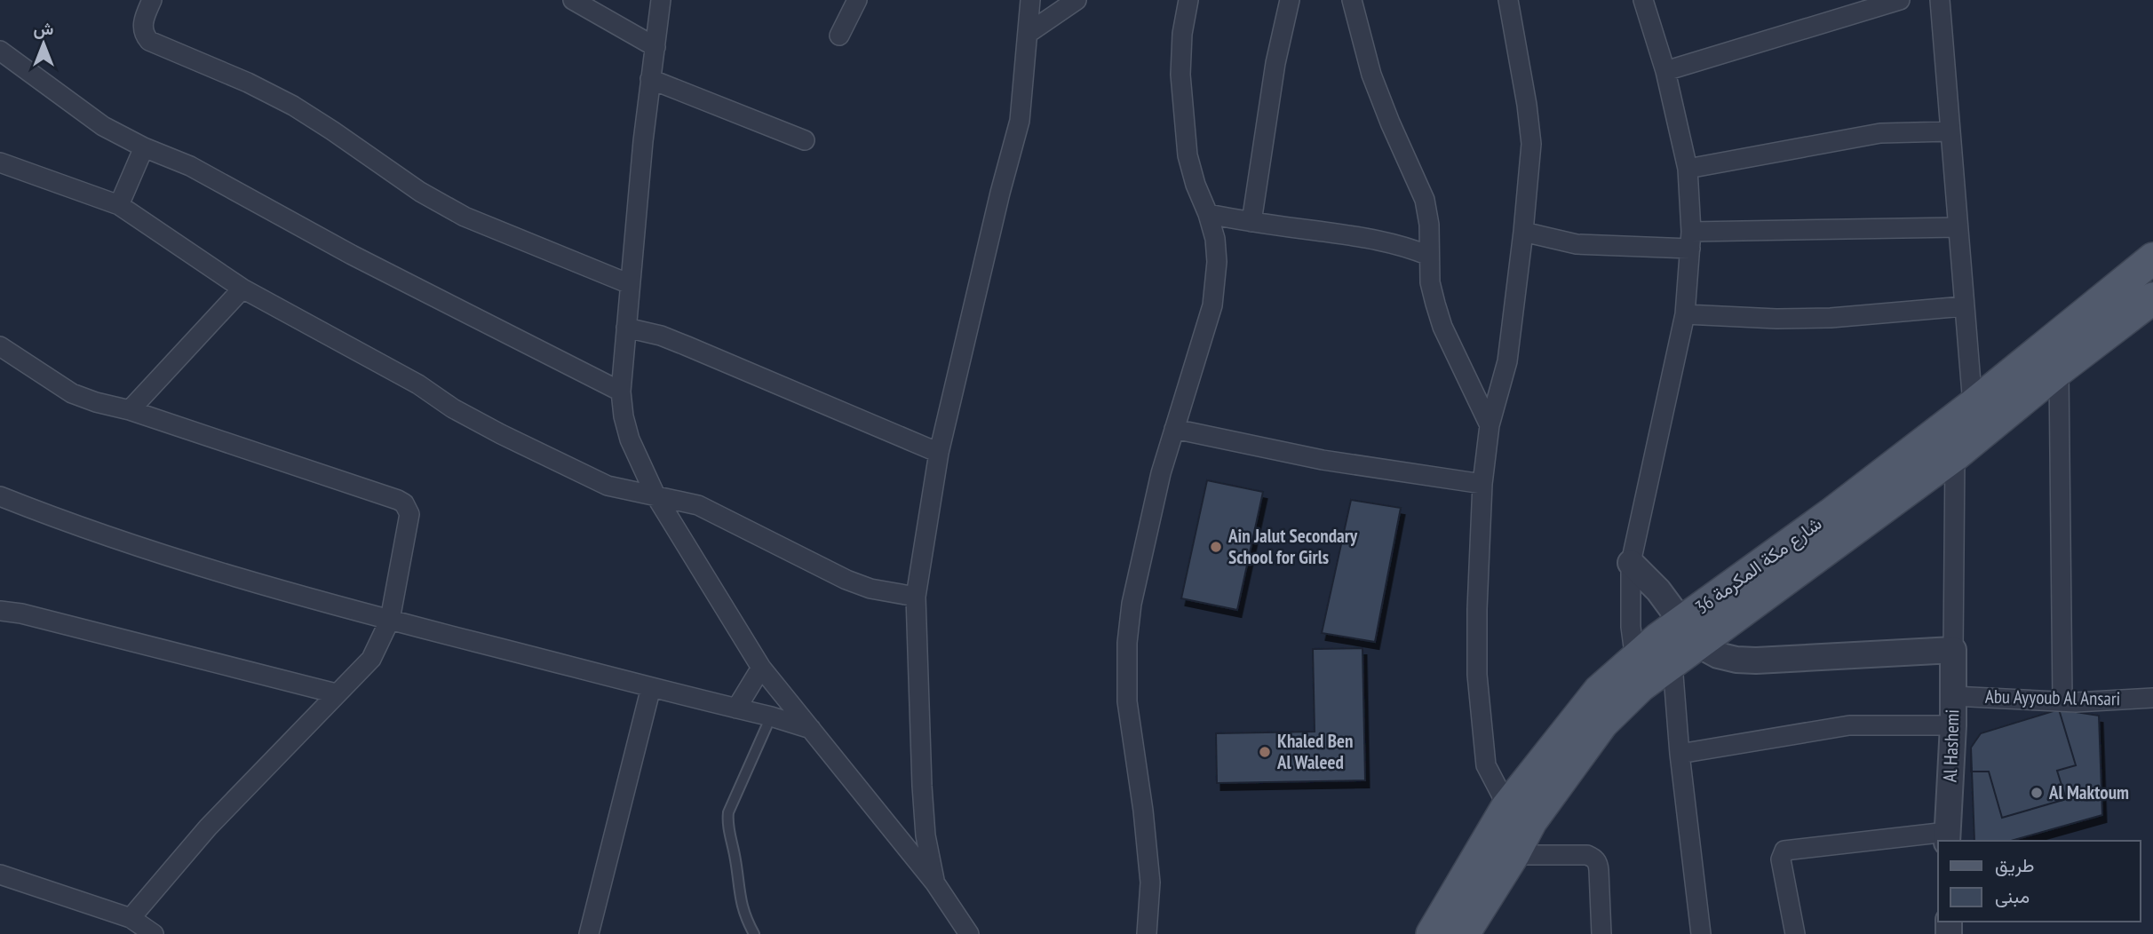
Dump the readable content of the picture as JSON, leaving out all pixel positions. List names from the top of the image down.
{
  "streets": {
    "main road": ["شارع مكة المكرمة 36"],
    "street": ["Abu Ayyoub Al Ansari", "Al Hashemi"]
  },
  "crossings": [
    ["Abu Ayyoub Al Ansari", "Al Hashemi"]
  ],
  "places": ["Ain Jalut Secondary School for Girls", "Khaled Ben Al Waleed", "Al Maktoum"],
  "legend": ["طريق", "مبنى"],
  "north": "top"
}
